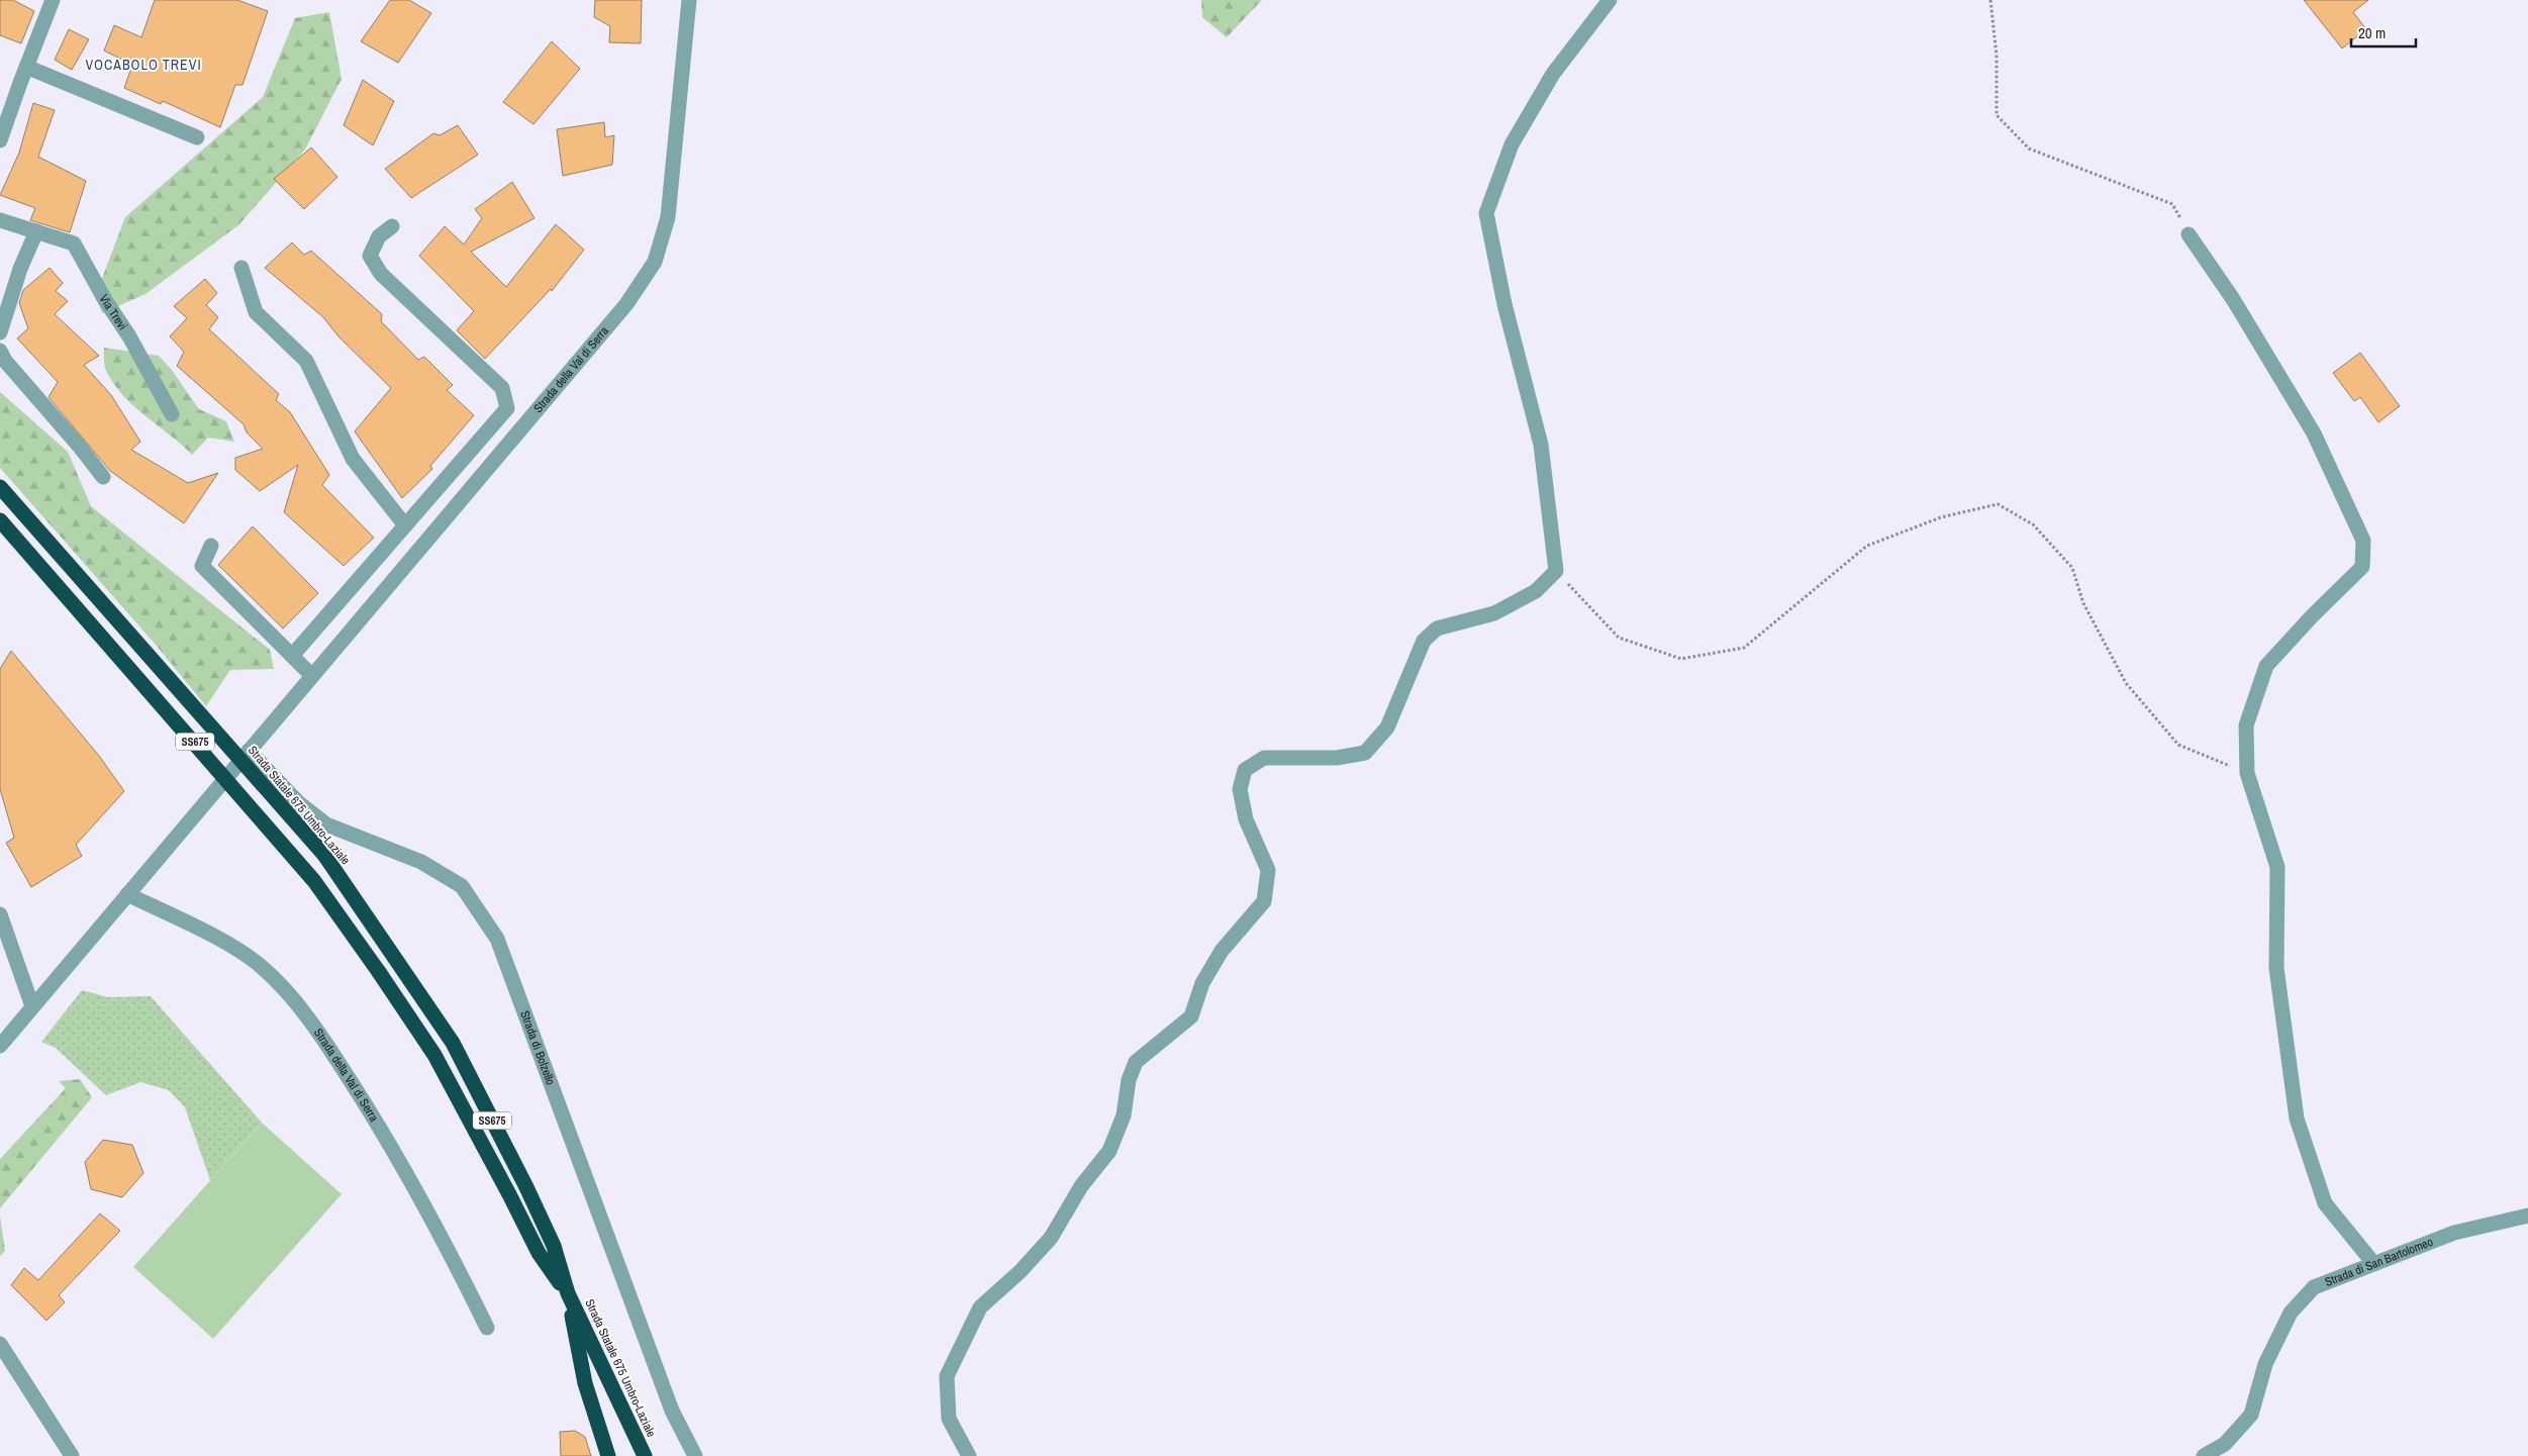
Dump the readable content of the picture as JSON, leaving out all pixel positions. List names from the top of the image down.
{
  "streets": {
    "highway": ["SS675", "Strada Statale 675 Umbro-Laziale"],
    "street": [
      "Via Trevi",
      "Strada della Val di Serra",
      "Strada di Bolzello",
      "Strada di San Bartolomeo"
    ]
  },
  "crossings": [
    ["Strada della Val di Serra", "Strada di Bolzello"]
  ],
  "districts": ["VOCABOLO TREVI"],
  "scale_bar": "20 m"
}
